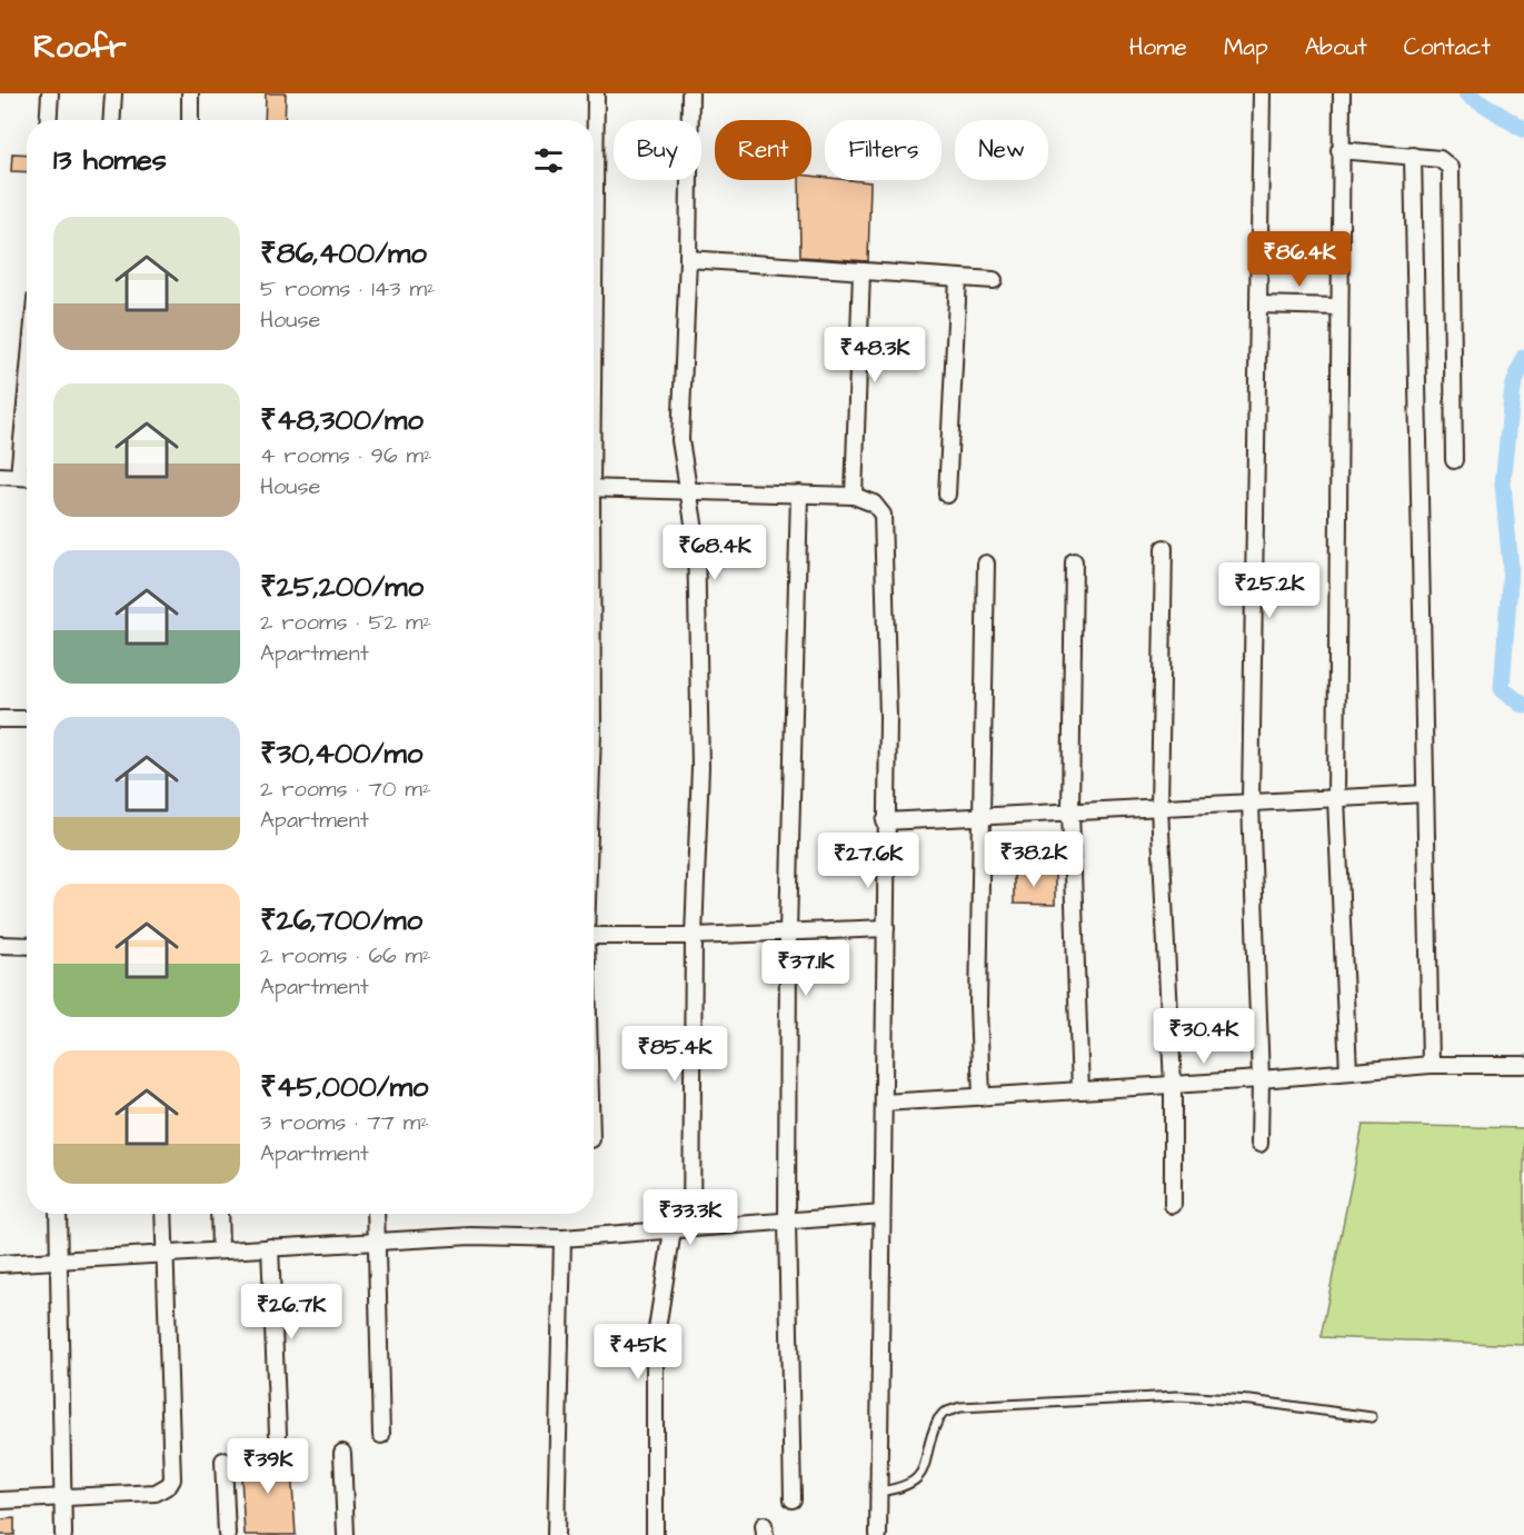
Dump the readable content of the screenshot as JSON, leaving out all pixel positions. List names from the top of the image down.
{
  "page": {
    "header": "Roofr",
    "nav": [
      "Home",
      "Map",
      "About",
      "Contact"
    ],
    "chip": [
      "Buy",
      "Rent",
      "Filters",
      "New"
    ],
    "heading": "13 homes",
    "list": [
      {
        "name": "₹86,400/mo",
        "note": "5 rooms · 143 m² · House"
      },
      {
        "name": "₹48,300/mo",
        "note": "4 rooms · 96 m² · House"
      },
      {
        "name": "₹25,200/mo",
        "note": "2 rooms · 52 m² · Apartment"
      },
      {
        "name": "₹30,400/mo",
        "note": "2 rooms · 70 m² · Apartment"
      },
      {
        "name": "₹26,700/mo",
        "note": "2 rooms · 66 m² · Apartment"
      },
      {
        "name": "₹45,000/mo",
        "note": "3 rooms · 77 m² · Apartment"
      }
    ],
    "price": [
      "₹86.4K",
      "₹48.3K",
      "₹68.4K",
      "₹25.2K",
      "₹38.2K",
      "₹27.6K",
      "₹37.1K",
      "₹30.4K",
      "₹85.4K",
      "₹33.3K",
      "₹26.7K",
      "₹45K",
      "₹39K"
    ]
  }
}
